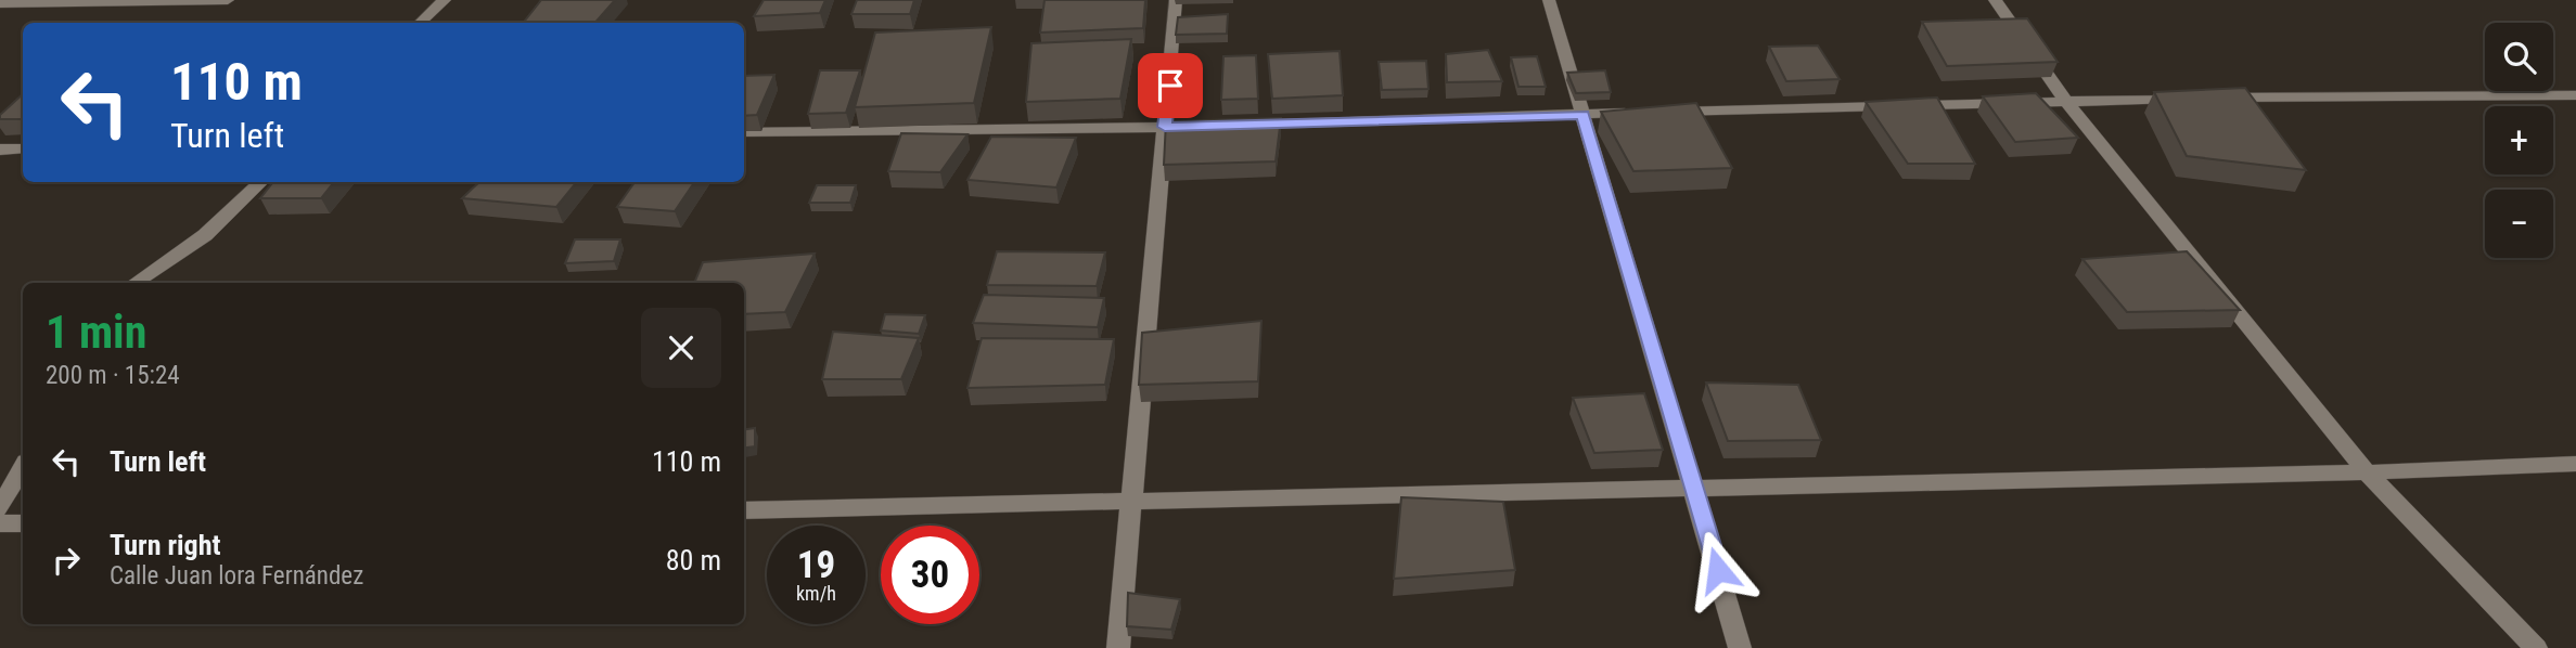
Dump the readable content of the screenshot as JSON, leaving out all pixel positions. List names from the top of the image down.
{
  "page": {
    "map_buttons": ["+", "−"],
    "turn": ["110 m", "Turn left"],
    "heading": ["1 min", "200 m · 15:24"],
    "list": [
      {
        "name": "Turn left",
        "value": "110 m"
      },
      {
        "name": "Turn right",
        "note": "Calle Juan lora Fernández",
        "value": "80 m"
      }
    ],
    "speed": "19 km/h",
    "limit": "30"
  }
}
